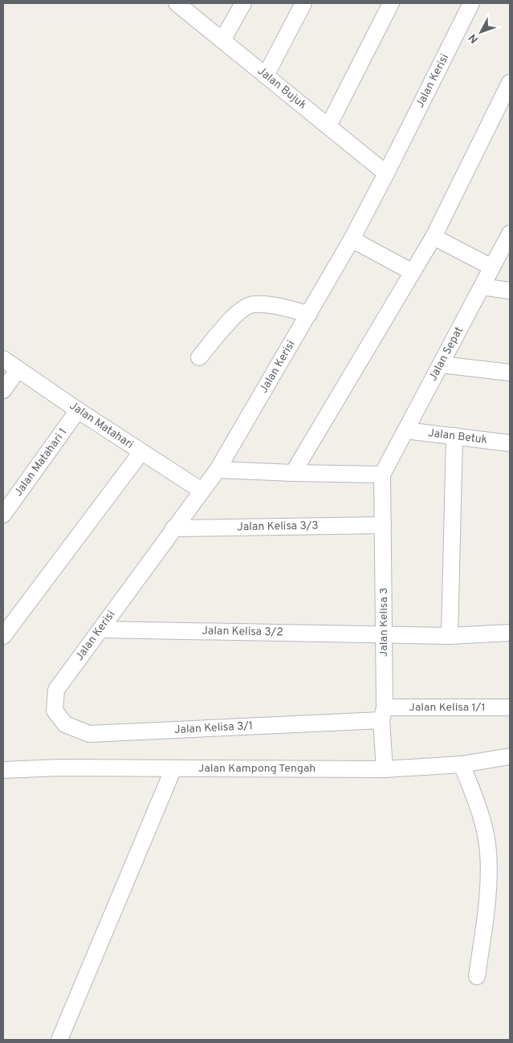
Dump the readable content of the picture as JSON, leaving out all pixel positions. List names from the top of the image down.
{
  "streets": {
    "street": [
      "Jalan Kerisi",
      "Jalan Bujuk",
      "Jalan Sepat",
      "Jalan Matahari",
      "Jalan Betuk",
      "Jalan Matahari 1",
      "Jalan Kelisa 3/3",
      "Jalan Kelisa 3",
      "Jalan Kelisa 3/2",
      "Jalan Kelisa 1/1",
      "Jalan Kelisa 3/1",
      "Jalan Kampong Tengah"
    ]
  },
  "crossings": [
    ["Jalan Kerisi", "Jalan Bujuk"],
    ["Jalan Kerisi", "Jalan Matahari"],
    ["Jalan Kerisi", "Jalan Kelisa 3/3"],
    ["Jalan Kerisi", "Jalan Kelisa 3/2"],
    ["Jalan Kerisi", "Jalan Kelisa 3/1"],
    ["Jalan Sepat", "Jalan Betuk"],
    ["Jalan Sepat", "Jalan Kelisa 3"],
    ["Jalan Matahari", "Jalan Matahari 1"],
    ["Jalan Kelisa 3/3", "Jalan Kelisa 3"],
    ["Jalan Kelisa 3", "Jalan Kelisa 3/2"],
    ["Jalan Kelisa 3", "Jalan Kelisa 1/1"],
    ["Jalan Kelisa 3", "Jalan Kelisa 3/1"],
    ["Jalan Kelisa 3", "Jalan Kampong Tengah"],
    ["Jalan Kelisa 1/1", "Jalan Kelisa 3/1"]
  ],
  "north": "bottom left"
}
